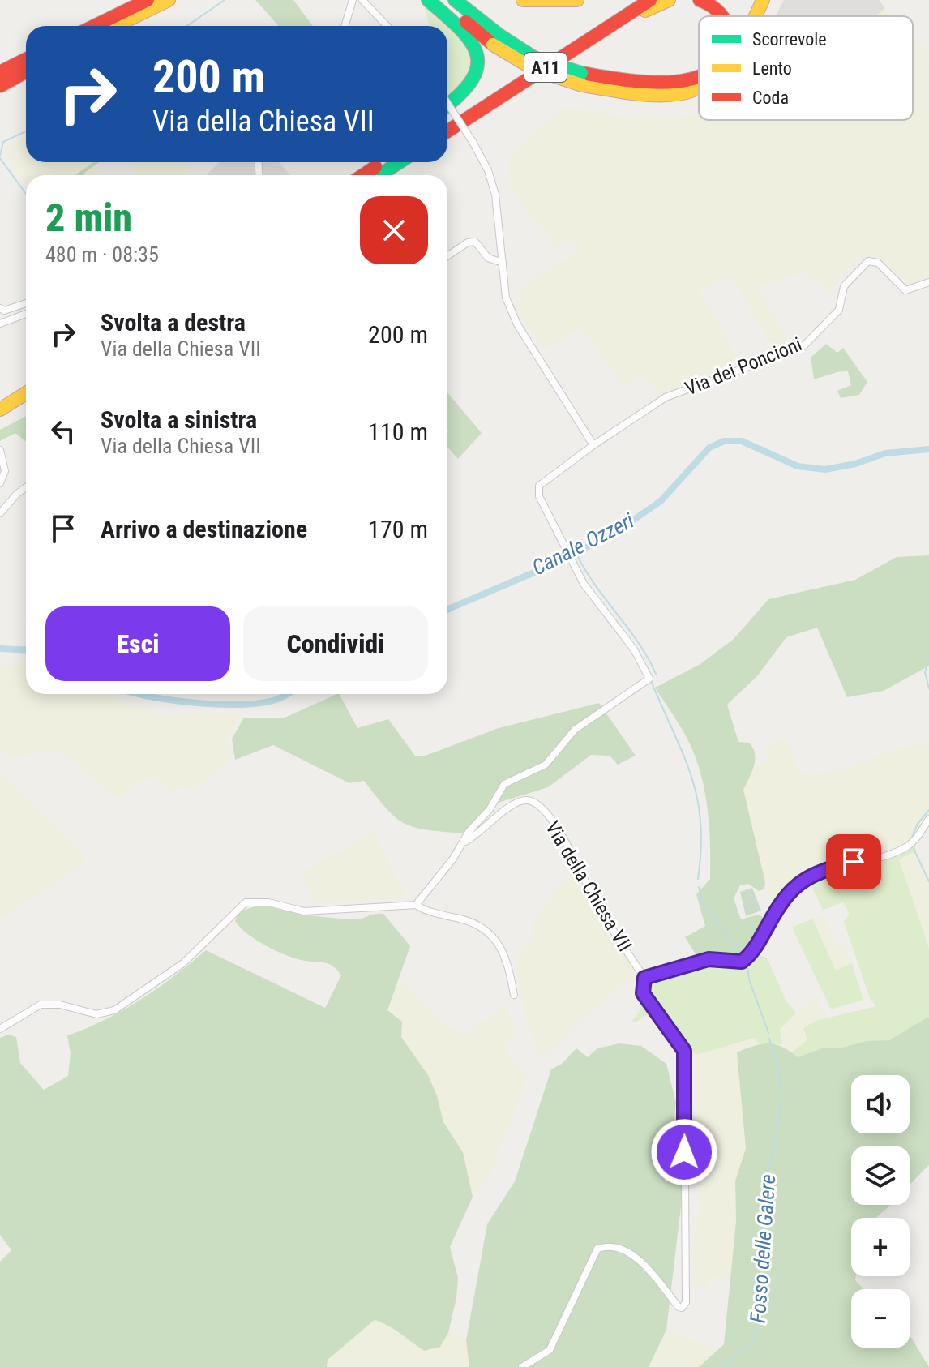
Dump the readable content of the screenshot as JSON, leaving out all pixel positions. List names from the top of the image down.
{
  "streets": {
    "highway": ["A11"],
    "street": ["Via dei Poncioni", "Via della Chiesa VII"]
  },
  "water": ["Canale Ozzeri", "Fosso delle Galere"],
  "legend": ["Scorrevole", "Lento", "Coda"],
  "page": {
    "turn": ["200 m", "Via della Chiesa VII"],
    "heading": ["2 min", "480 m · 08:35"],
    "list": [
      {
        "name": "Svolta a destra",
        "note": "Via della Chiesa VII",
        "value": "200 m"
      },
      {
        "name": "Svolta a sinistra",
        "note": "Via della Chiesa VII",
        "value": "110 m"
      },
      {
        "name": "Arrivo a destinazione",
        "value": "170 m"
      }
    ],
    "buttons": ["Esci", "Condividi"],
    "map_buttons": ["+", "−"]
  }
}
